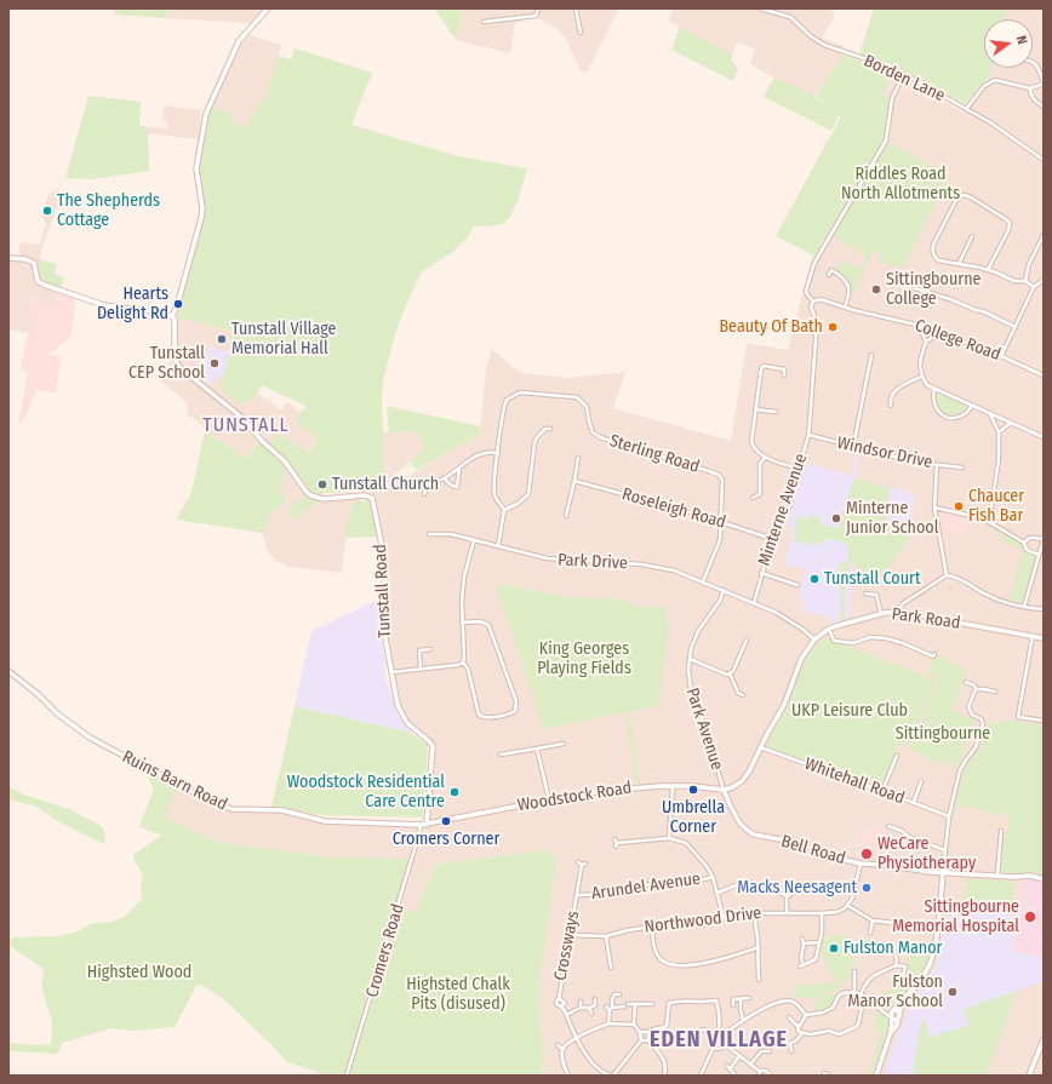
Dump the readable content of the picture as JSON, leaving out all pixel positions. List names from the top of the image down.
{
  "streets": {
    "street": [
      "Borden Lane",
      "College Road",
      "Windsor Drive",
      "Sterling Road",
      "Roseleigh Road",
      "Minterne Avenue",
      "Park Drive",
      "Tunstall Road",
      "Park Road",
      "Park Avenue",
      "Ruins Barn Road",
      "Whitehall Road",
      "Woodstock Road",
      "Bell Road",
      "Arundel Avenue",
      "Northwood Drive",
      "Crossways",
      "Cromers Road"
    ]
  },
  "crossings": [
    ["Borden Lane", "Minterne Avenue"],
    ["College Road", "Minterne Avenue"],
    ["Windsor Drive", "Minterne Avenue"],
    ["Sterling Road", "Roseleigh Road"],
    ["Sterling Road", "Park Drive"],
    ["Roseleigh Road", "Minterne Avenue"],
    ["Minterne Avenue", "Park Drive"],
    ["Park Drive", "Park Road"],
    ["Park Drive", "Park Avenue"],
    ["Tunstall Road", "Ruins Barn Road"],
    ["Tunstall Road", "Woodstock Road"],
    ["Park Road", "Park Avenue"],
    ["Park Road", "Whitehall Road"],
    ["Park Road", "Woodstock Road"],
    ["Park Road", "Bell Road"],
    ["Park Avenue", "Woodstock Road"],
    ["Park Avenue", "Bell Road"],
    ["Ruins Barn Road", "Woodstock Road"],
    ["Ruins Barn Road", "Cromers Road"],
    ["Woodstock Road", "Bell Road"],
    ["Arundel Avenue", "Crossways"],
    ["Northwood Drive", "Crossways"]
  ],
  "districts": ["TUNSTALL", "EDEN VILLAGE"],
  "parks": [
    "Riddles Road North Allotments",
    "King Georges Playing Fields",
    "UKP Leisure Club",
    "Sittingbourne",
    "Highsted Wood",
    "Highsted Chalk Pits (disused)"
  ],
  "places": [
    "The Shepherds Cottage",
    "Sittingbourne College",
    "Hearts Delight Rd",
    "Beauty Of Bath",
    "Tunstall Village Memorial Hall",
    "Tunstall CEP School",
    "Tunstall Church",
    "Chaucer Fish Bar",
    "Minterne Junior School",
    "Tunstall Court",
    "Umbrella Corner",
    "Woodstock Residential Care Centre",
    "Cromers Corner",
    "WeCare Physiotherapy",
    "Macks Neesagent",
    "Sittingbourne Memorial Hospital",
    "Fulston Manor",
    "Fulston Manor School"
  ],
  "north": "right"
}
